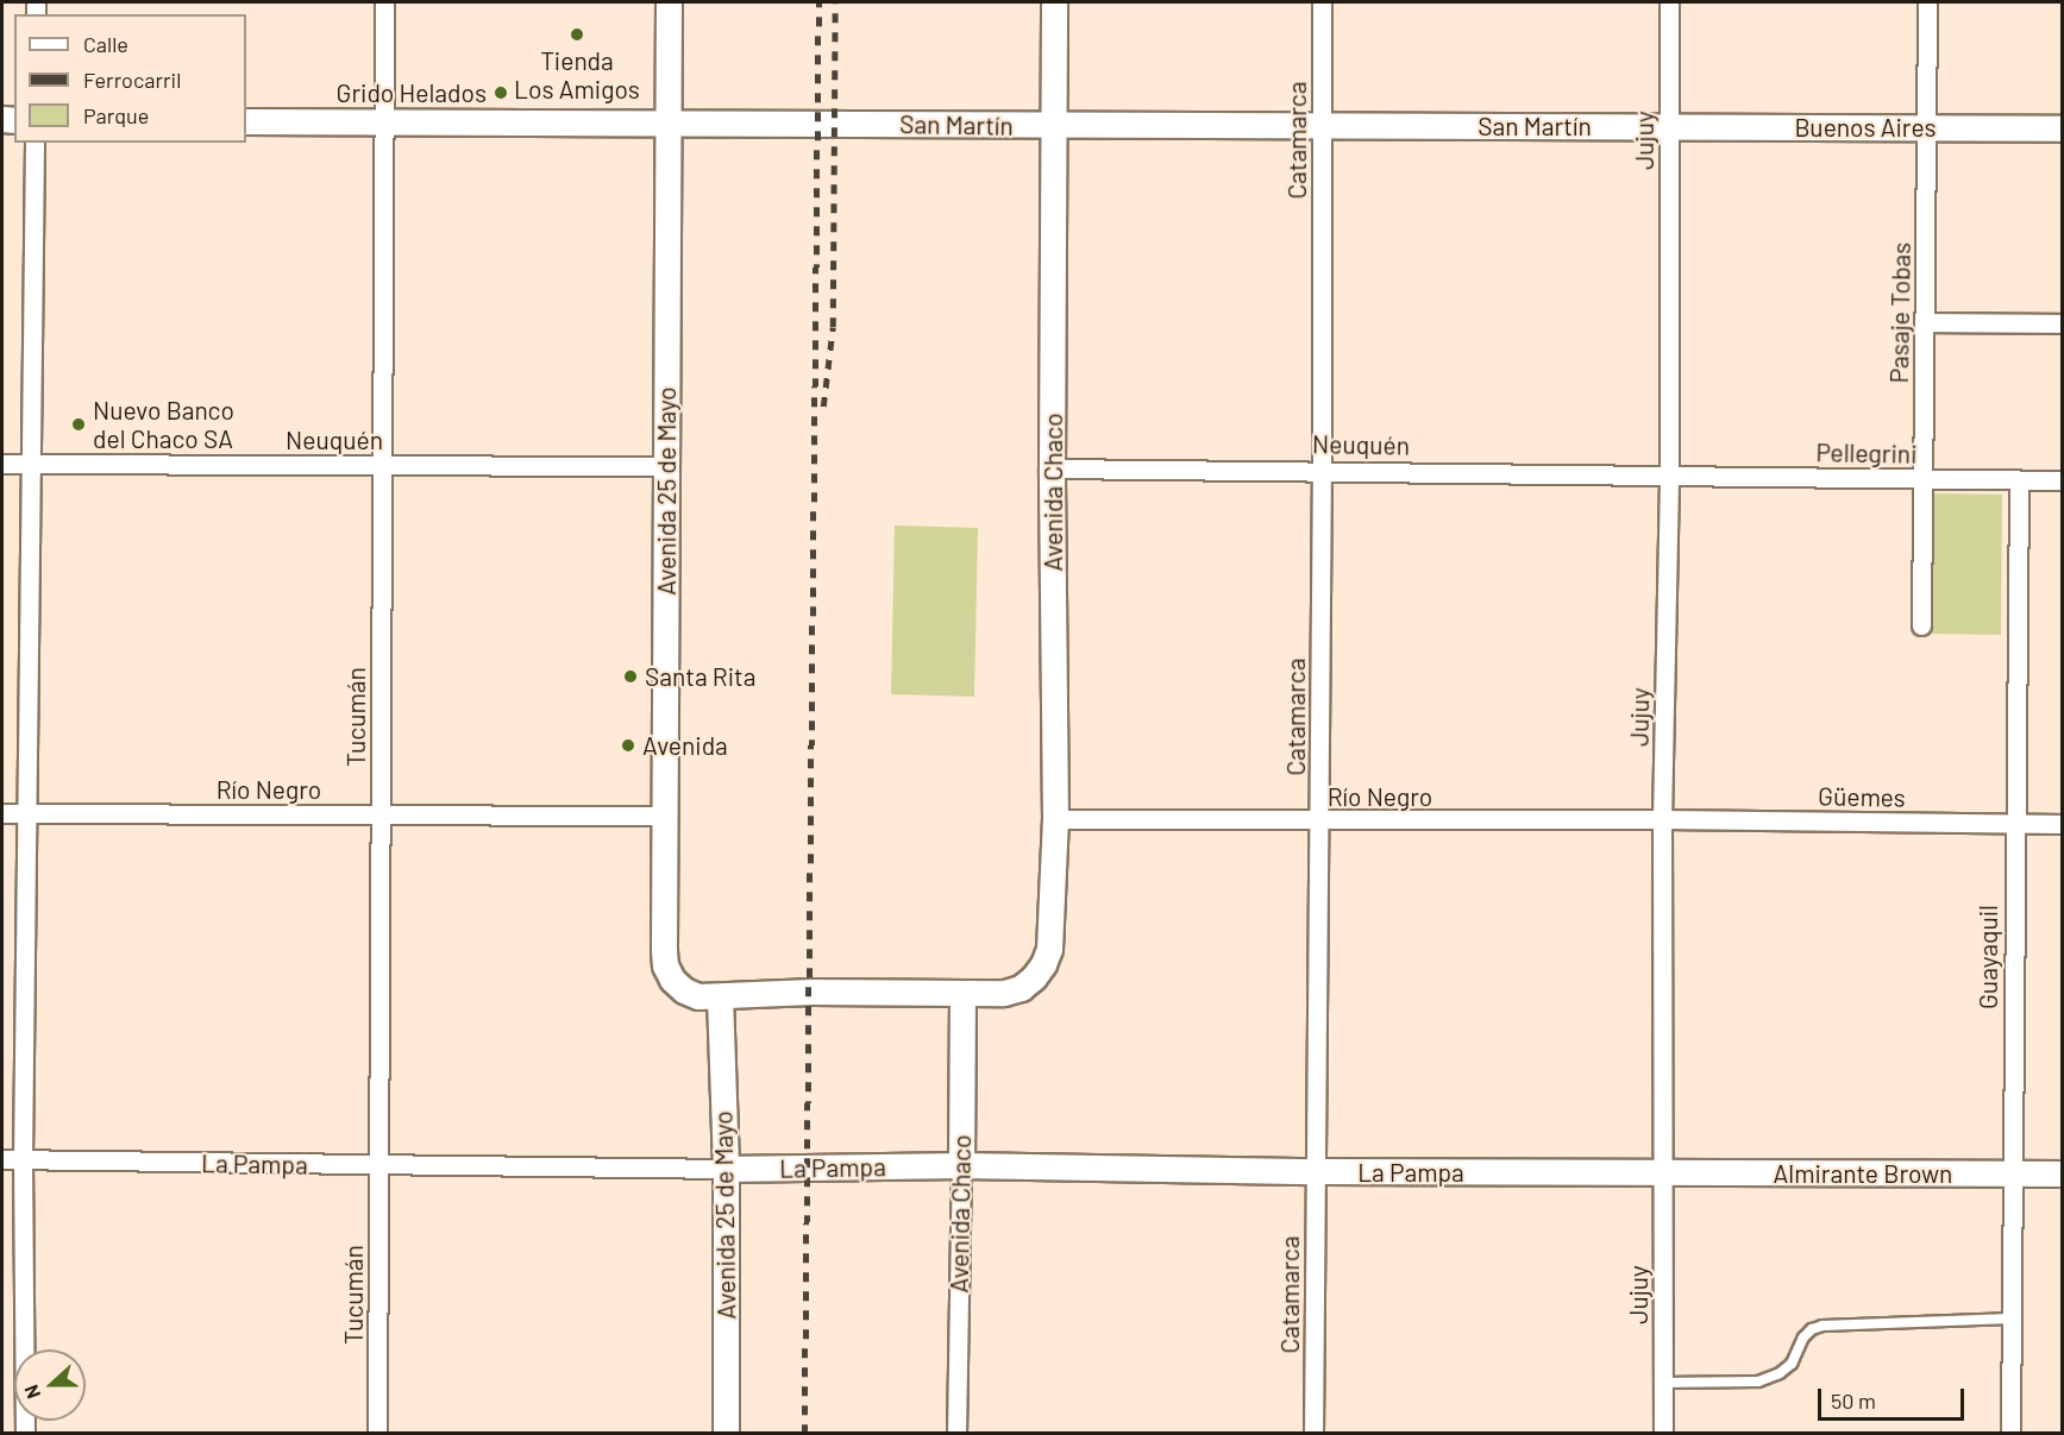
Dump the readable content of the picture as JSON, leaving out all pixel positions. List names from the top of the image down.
{
  "streets": {
    "street": [
      "San Martín",
      "Buenos Aires",
      "Catamarca",
      "Jujuy",
      "Pasaje Tobas",
      "Neuquén",
      "Pellegrini",
      "Avenida 25 de Mayo",
      "Avenida Chaco",
      "Tucumán",
      "Río Negro",
      "Güemes",
      "Guayaquil",
      "La Pampa",
      "Almirante Brown"
    ]
  },
  "crossings": [
    ["San Martín", "Buenos Aires"],
    ["San Martín", "Catamarca"],
    ["San Martín", "Jujuy"],
    ["San Martín", "Avenida 25 de Mayo"],
    ["San Martín", "Avenida Chaco"],
    ["San Martín", "Tucumán"],
    ["Buenos Aires", "Jujuy"],
    ["Buenos Aires", "Pasaje Tobas"],
    ["Catamarca", "Neuquén"],
    ["Catamarca", "Río Negro"],
    ["Catamarca", "La Pampa"],
    ["Jujuy", "Neuquén"],
    ["Jujuy", "Pellegrini"],
    ["Jujuy", "Río Negro"],
    ["Jujuy", "Güemes"],
    ["Jujuy", "La Pampa"],
    ["Jujuy", "Almirante Brown"],
    ["Pasaje Tobas", "Pellegrini"],
    ["Neuquén", "Pellegrini"],
    ["Neuquén", "Avenida 25 de Mayo"],
    ["Neuquén", "Avenida Chaco"],
    ["Neuquén", "Tucumán"],
    ["Pellegrini", "Guayaquil"],
    ["Avenida 25 de Mayo", "Río Negro"],
    ["Avenida 25 de Mayo", "La Pampa"],
    ["Avenida Chaco", "Río Negro"],
    ["Avenida Chaco", "La Pampa"],
    ["Tucumán", "Río Negro"],
    ["Tucumán", "La Pampa"],
    ["Río Negro", "Güemes"],
    ["Güemes", "Guayaquil"],
    ["Guayaquil", "Almirante Brown"],
    ["La Pampa", "Almirante Brown"]
  ],
  "places": [
    "Tienda Los Amigos",
    "Grido Helados",
    "Nuevo Banco del Chaco SA",
    "Santa Rita",
    "Avenida"
  ],
  "legend": ["Calle", "Ferrocarril", "Parque"],
  "scale_bar": "50 m",
  "north": "left"
}
